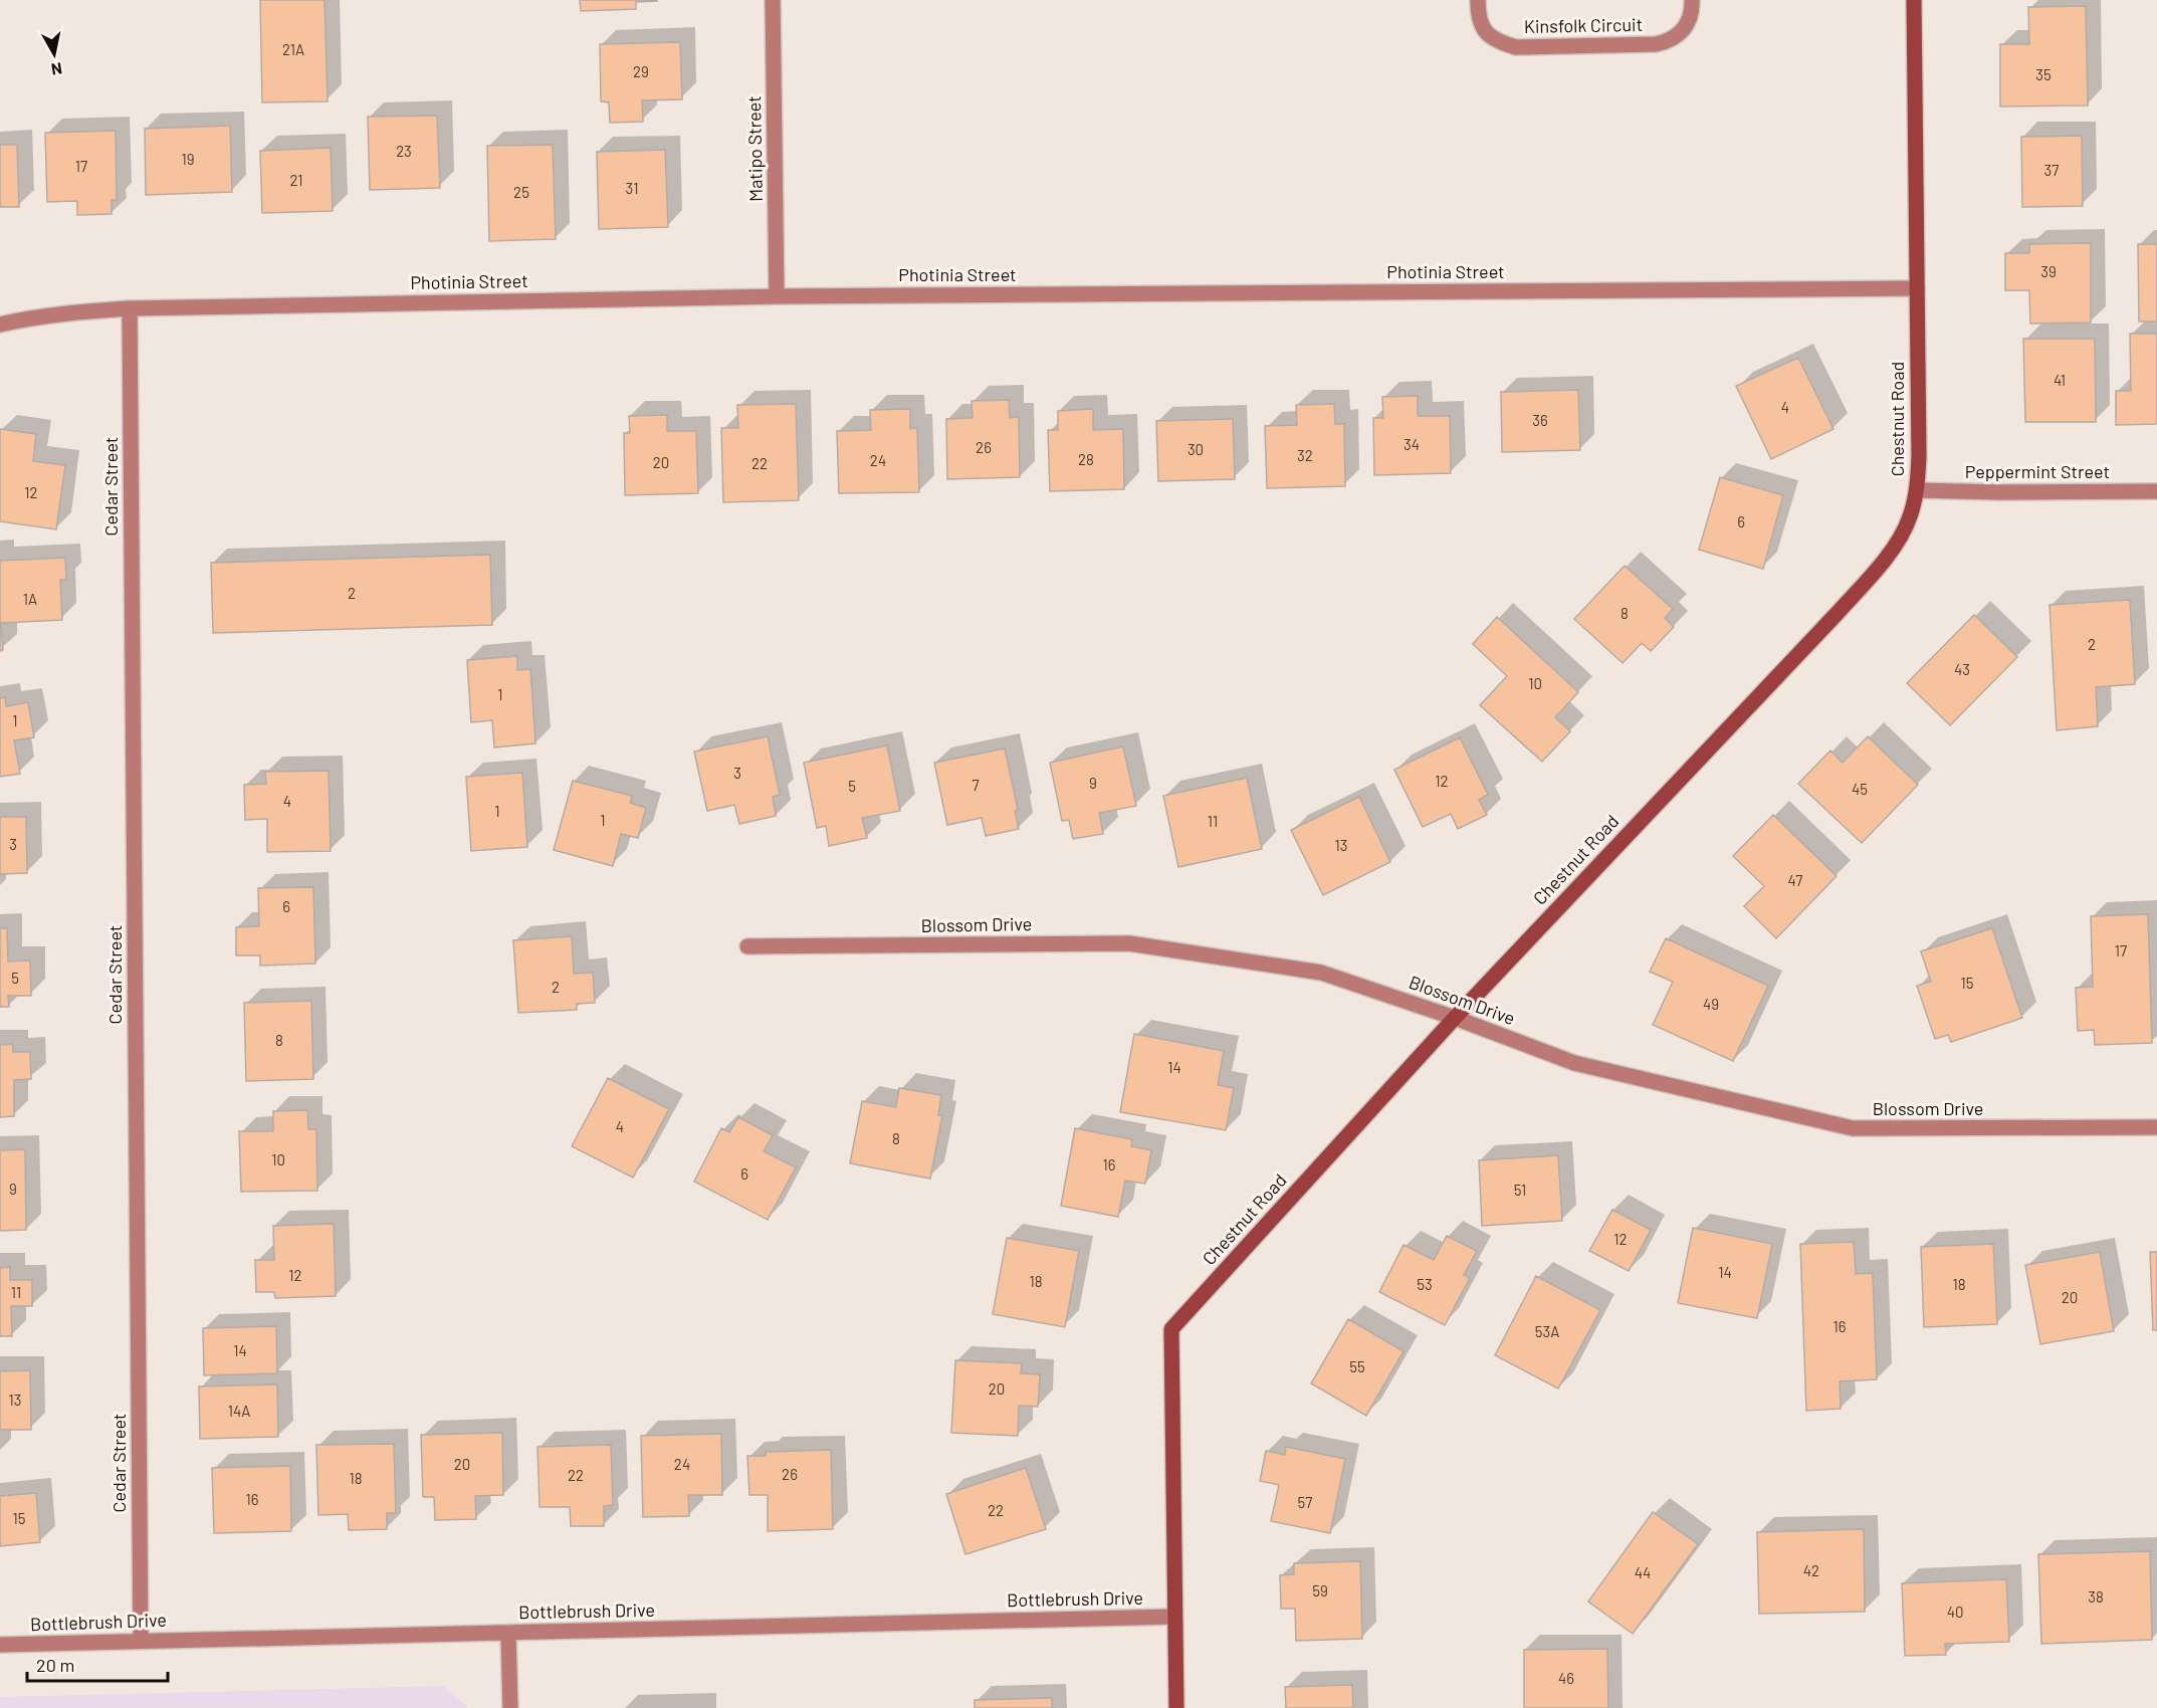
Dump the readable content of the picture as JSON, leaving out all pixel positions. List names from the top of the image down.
{
  "streets": {
    "street": [
      "Kinsfolk Circuit",
      "Matipo Street",
      "Photinia Street",
      "Chestnut Road",
      "Peppermint Street",
      "Cedar Street",
      "Blossom Drive",
      "Bottlebrush Drive"
    ]
  },
  "crossings": [
    ["Matipo Street", "Photinia Street"],
    ["Photinia Street", "Chestnut Road"],
    ["Photinia Street", "Cedar Street"],
    ["Chestnut Road", "Peppermint Street"],
    ["Chestnut Road", "Blossom Drive"],
    ["Chestnut Road", "Bottlebrush Drive"],
    ["Cedar Street", "Bottlebrush Drive"]
  ],
  "house_numbers": [
    "21A",
    "29",
    "35",
    "23",
    "19",
    "17",
    "37",
    "21",
    "31",
    "25",
    "39",
    "41",
    "4",
    "36",
    "34",
    "26",
    "30",
    "32",
    "28",
    "24",
    "20",
    "22",
    "12",
    "6",
    "2",
    "1A",
    "8",
    "2",
    "43",
    "10",
    "1",
    "1",
    "3",
    "12",
    "9",
    "7",
    "5",
    "45",
    "4",
    "1",
    "1",
    "11",
    "3",
    "13",
    "47",
    "6",
    "17",
    "5",
    "15",
    "2",
    "49",
    "8",
    "14",
    "4",
    "8",
    "10",
    "16",
    "6",
    "9",
    "51",
    "12",
    "14",
    "12",
    "18",
    "53",
    "18",
    "11",
    "20",
    "16",
    "53A",
    "14",
    "55",
    "20",
    "13",
    "14A",
    "20",
    "24",
    "26",
    "22",
    "18",
    "16",
    "57",
    "22",
    "15",
    "42",
    "44",
    "59",
    "38",
    "40",
    "46"
  ],
  "scale_bar": "20 m",
  "north": "bottom"
}
